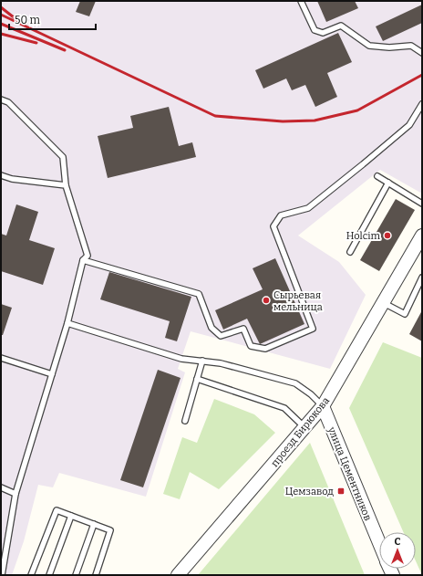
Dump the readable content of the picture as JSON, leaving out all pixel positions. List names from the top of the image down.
{
  "streets": {
    "street": ["проезд Бирюкова", "улица Цементников"]
  },
  "crossings": [
    ["проезд Бирюкова", "улица Цементников"]
  ],
  "places": {
    "other": ["Holcim", "Сырьевая мельница"],
    "transit": ["Цемзавод"]
  },
  "scale_bar": "50 m",
  "north": "top"
}
